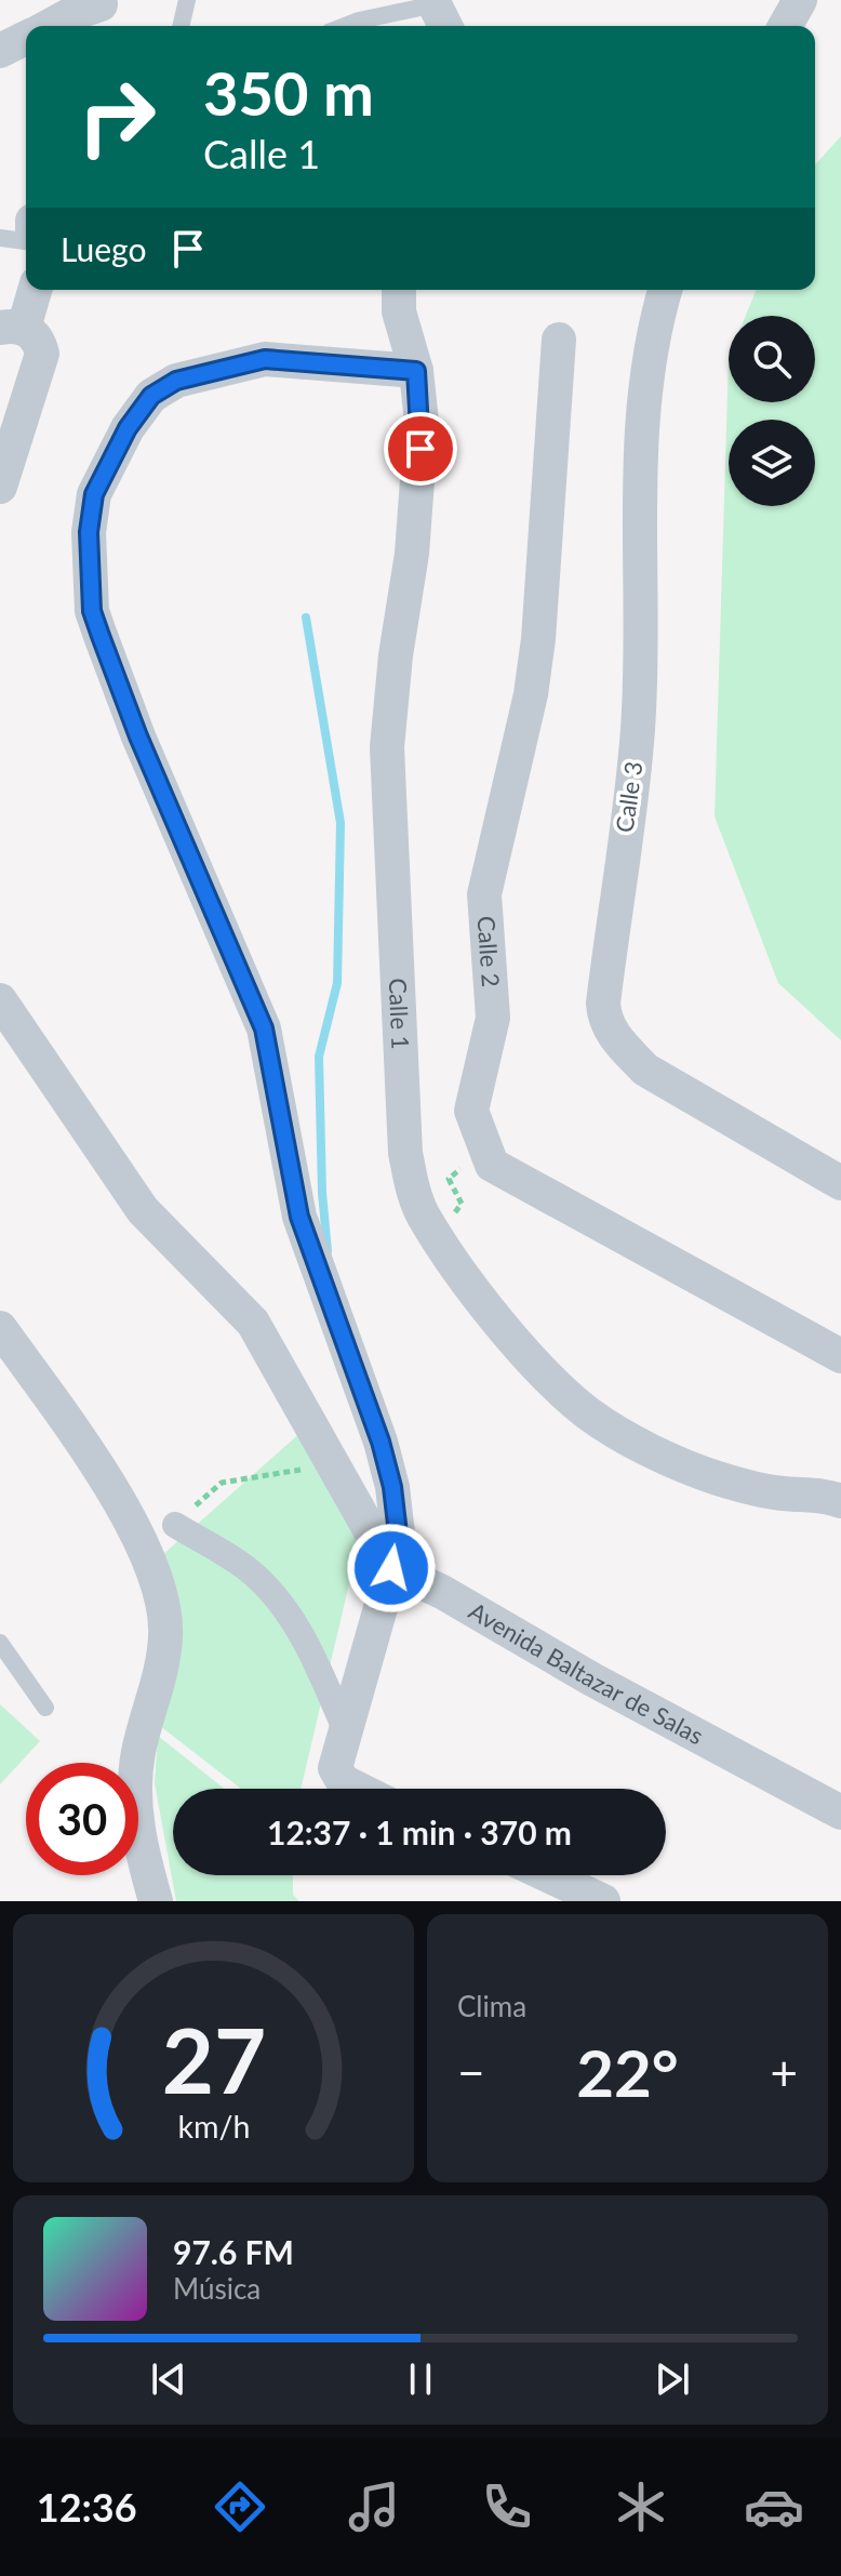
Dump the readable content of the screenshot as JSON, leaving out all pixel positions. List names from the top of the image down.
{
  "streets": {
    "street": [
      "Calle 3",
      "Calle 2",
      "Calle 1",
      "Avenida Baltazar de Salas"
    ]
  },
  "page": {
    "turn": ["350 m", "Calle 1"],
    "then": "Luego",
    "limit": "30",
    "trip": "12:37 · 1 min · 370 m",
    "tile": "Clima",
    "heat": ["−", "22°", "+"],
    "song": ["97.6 FM", "Música"],
    "tabs": "12:36",
    "gauge": ["27", "km/h"]
  }
}
